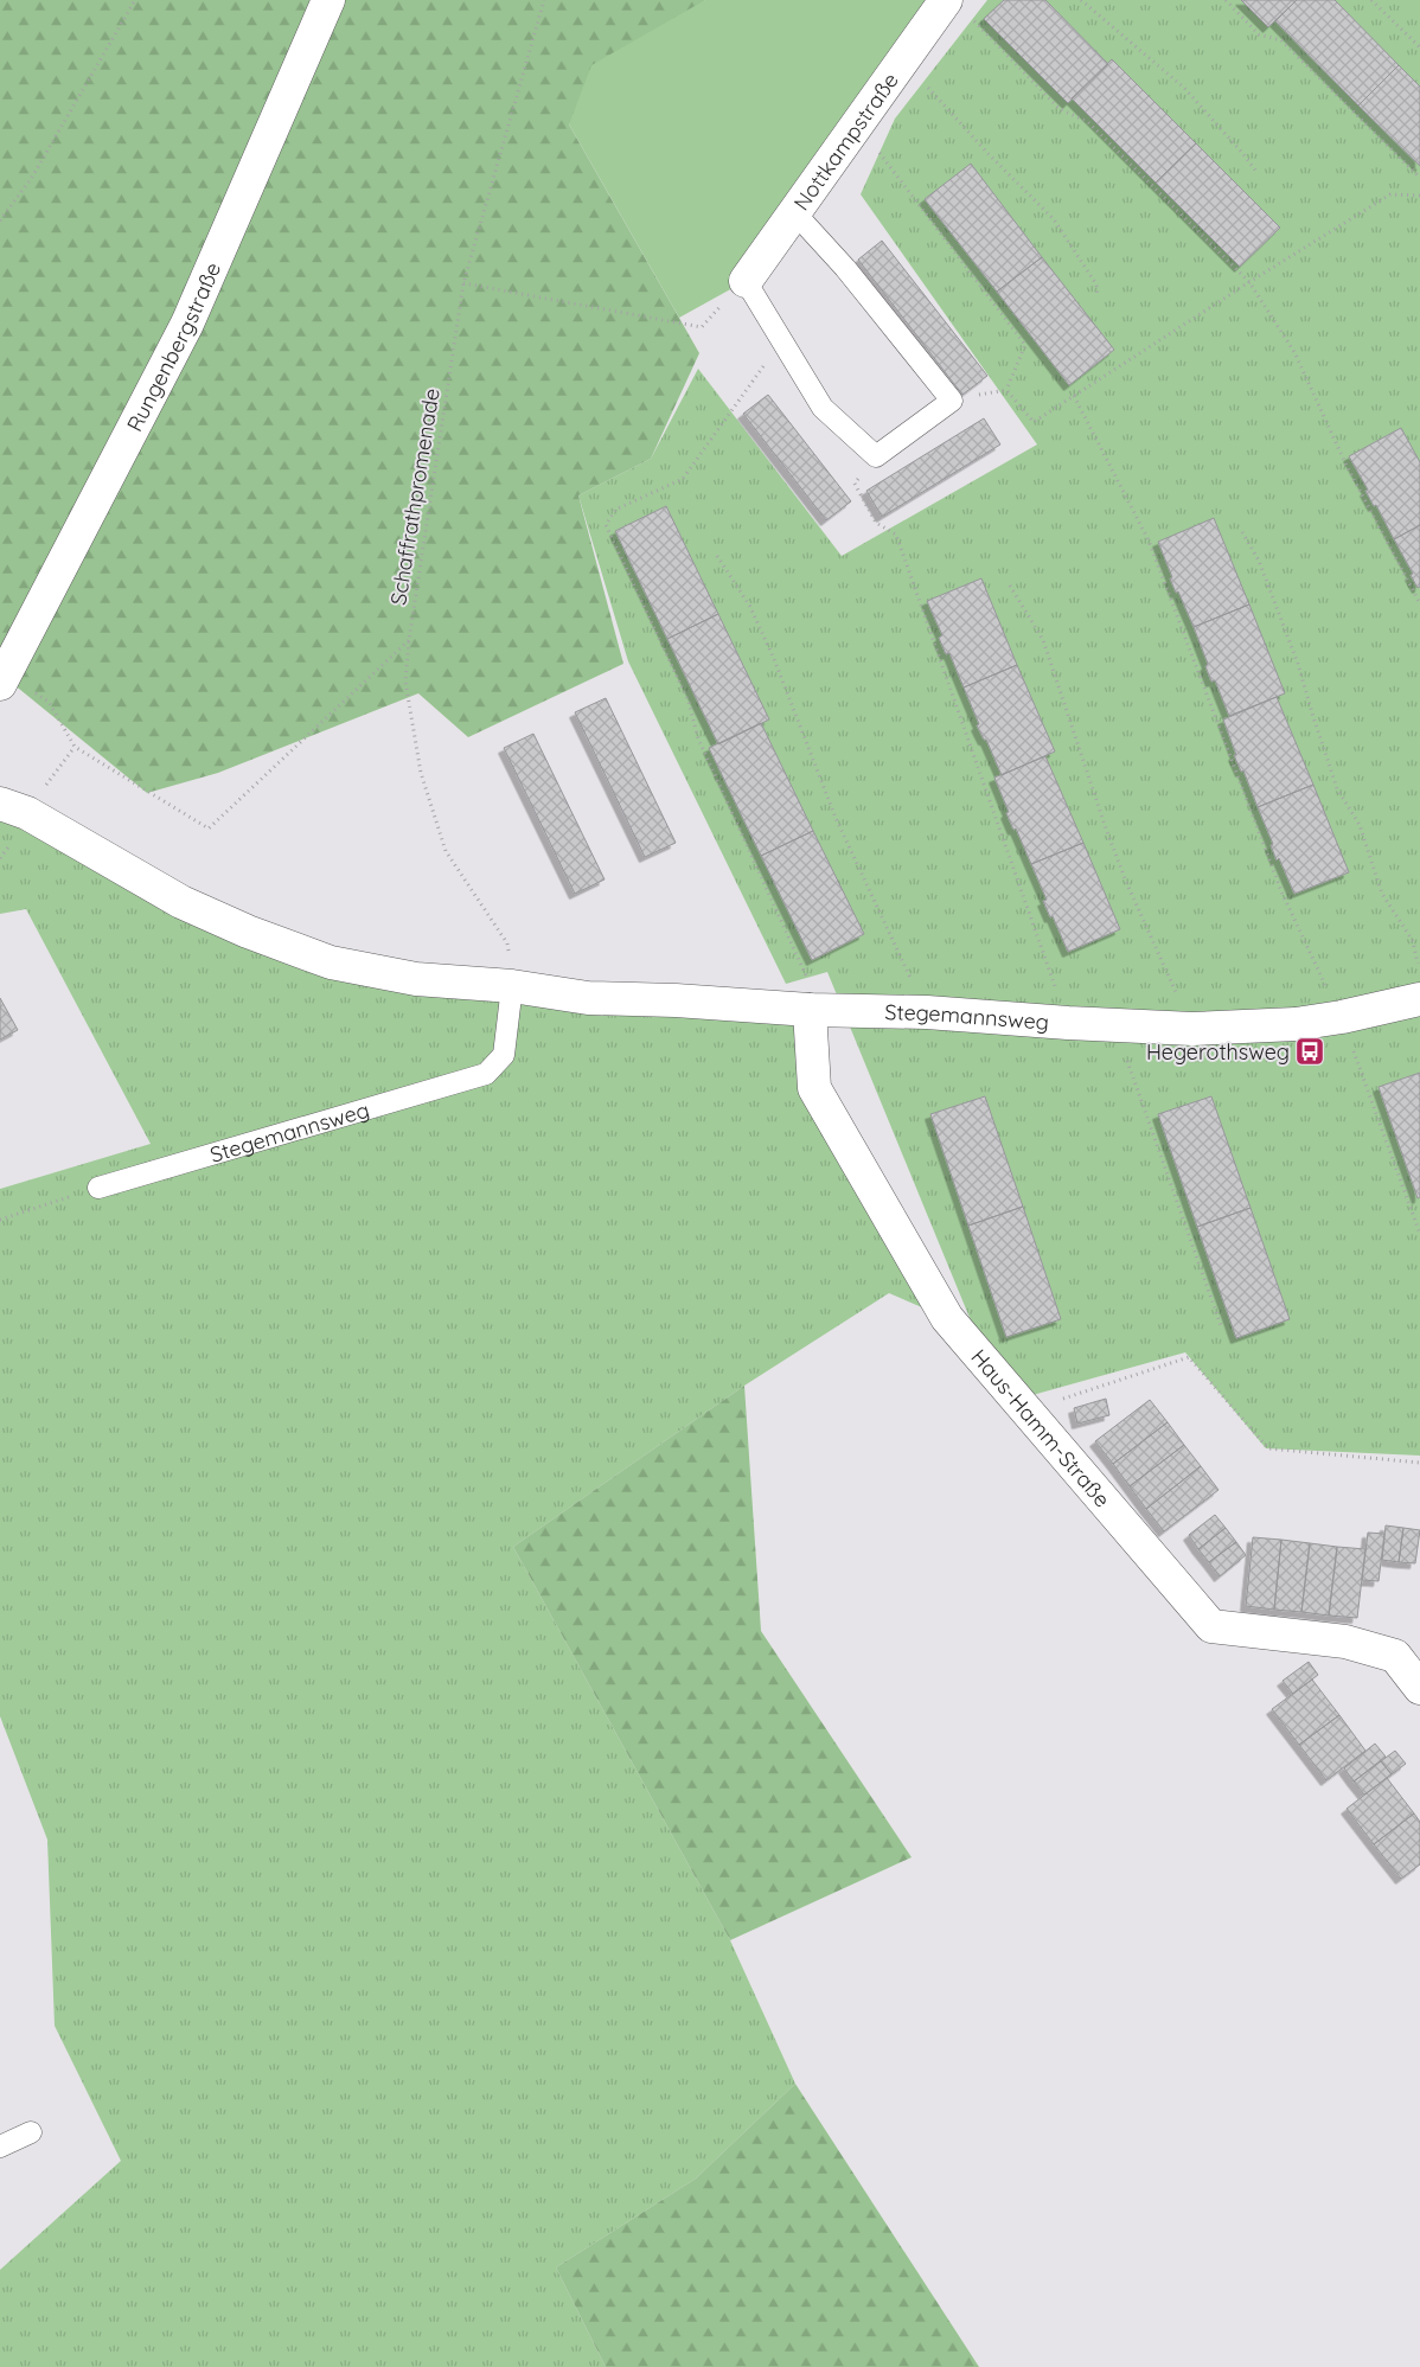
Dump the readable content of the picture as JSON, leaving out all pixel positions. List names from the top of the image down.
{
  "streets": {
    "street": [
      "Nottkampstraße",
      "Rungenbergstraße",
      "Stegemannsweg",
      "Haus-Hamm-Straße"
    ],
    "path": ["Schaffrathpromenade"]
  },
  "crossings": [
    ["Schaffrathpromenade", "Stegemannsweg"],
    ["Stegemannsweg", "Haus-Hamm-Straße"]
  ],
  "places": {
    "bus stop": ["Hegerothsweg"]
  }
}
